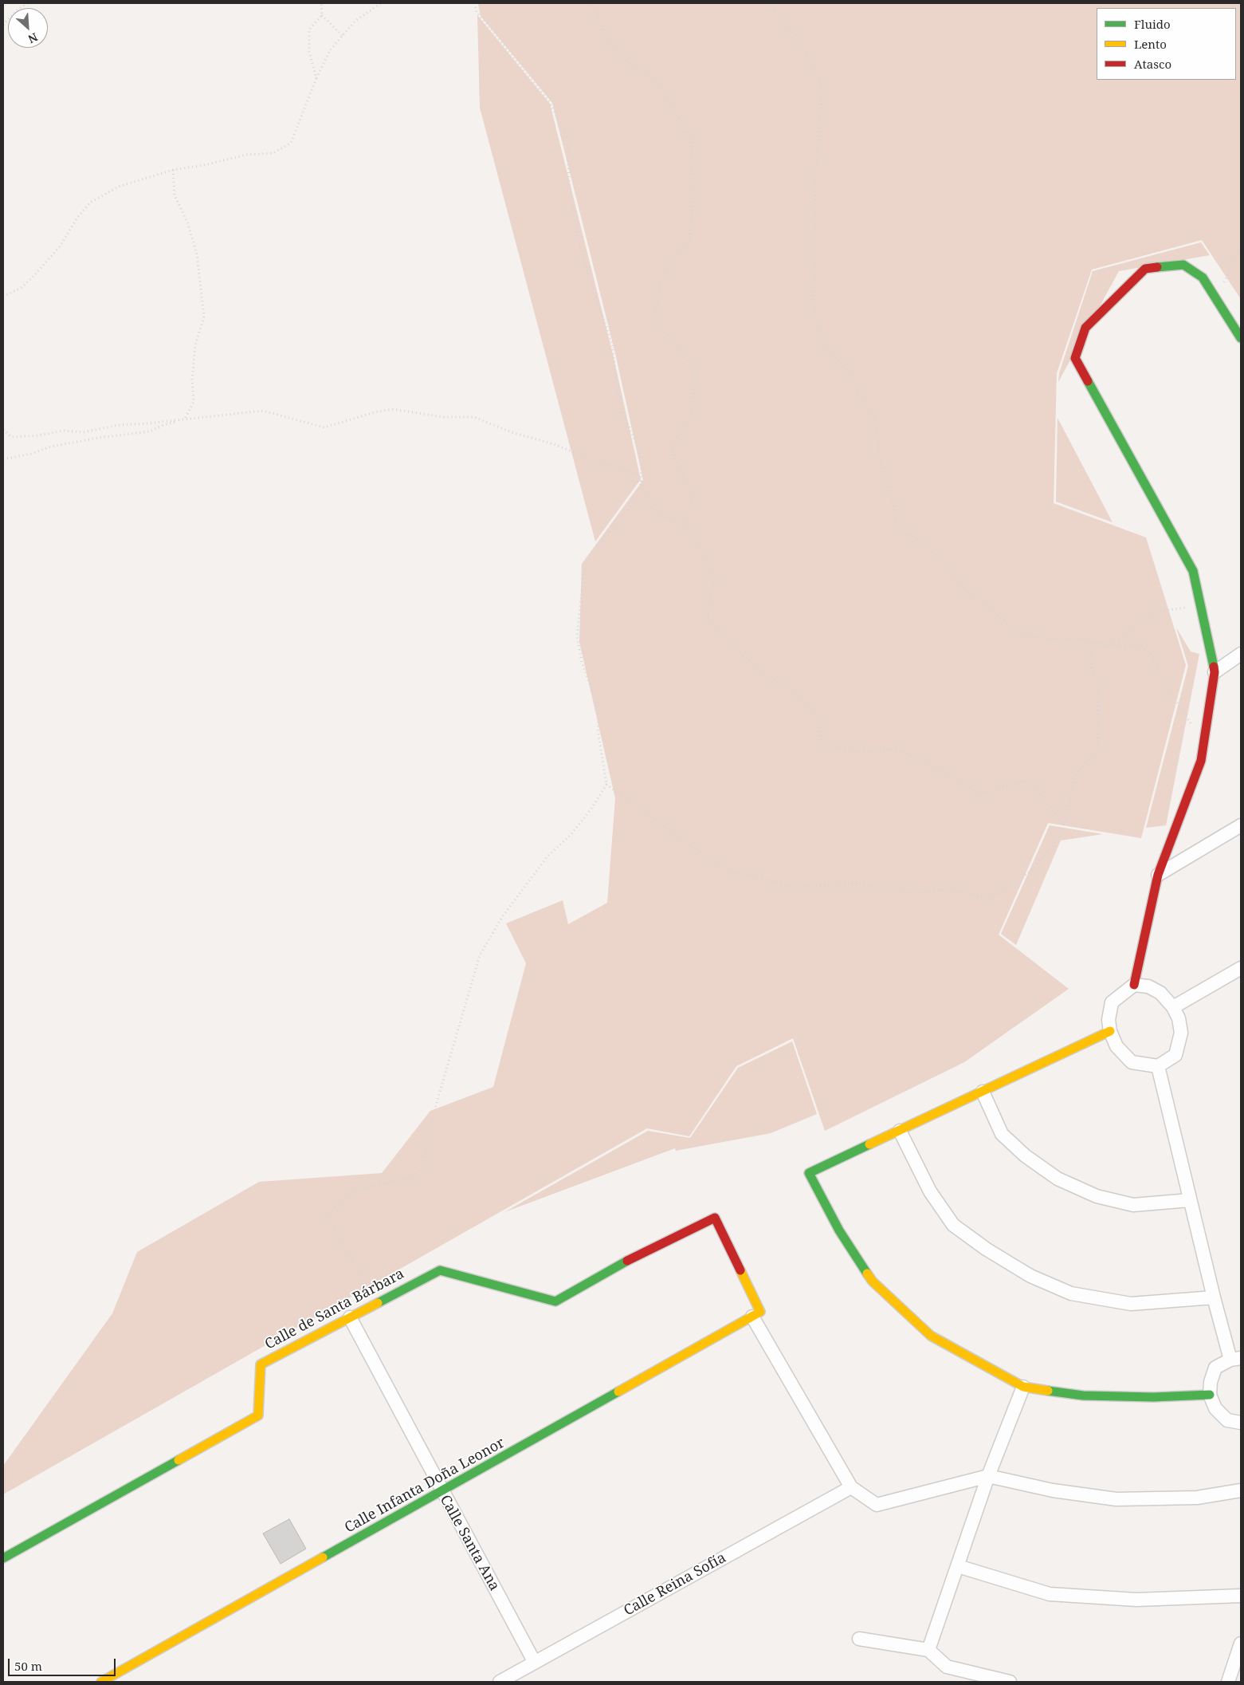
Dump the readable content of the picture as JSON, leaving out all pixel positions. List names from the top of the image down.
{
  "streets": {
    "street": [
      "Calle de Santa Bárbara",
      "Calle Infanta Doña Leonor",
      "Calle Santa Ana",
      "Calle Reina Sofía"
    ]
  },
  "crossings": [
    ["Calle de Santa Bárbara", "Calle Infanta Doña Leonor"],
    ["Calle de Santa Bárbara", "Calle Santa Ana"],
    ["Calle Infanta Doña Leonor", "Calle Santa Ana"],
    ["Calle Santa Ana", "Calle Reina Sofía"]
  ],
  "legend": ["Fluido", "Lento", "Atasco"],
  "scale_bar": "50 m",
  "north": "bottom right"
}
